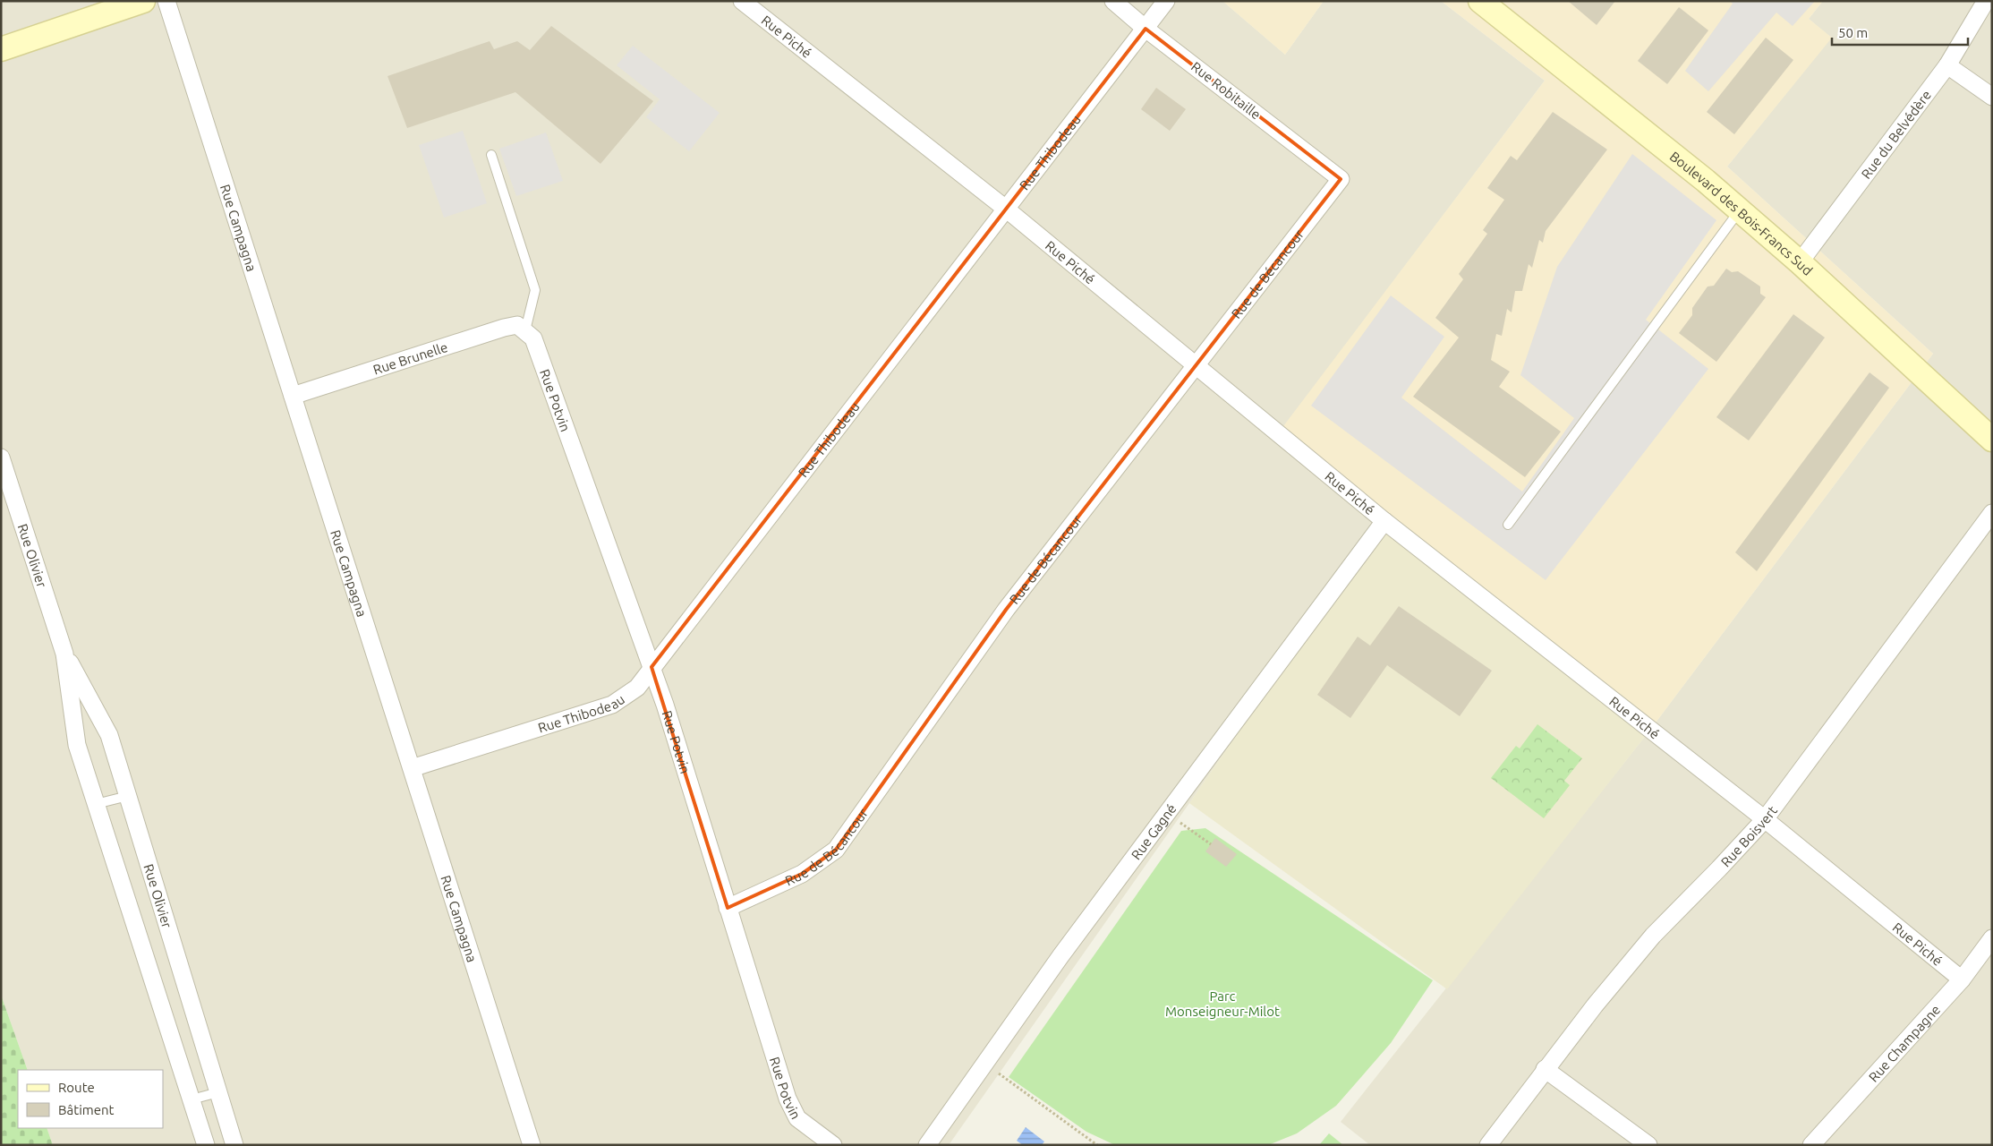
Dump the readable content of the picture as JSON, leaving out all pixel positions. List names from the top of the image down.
{
  "streets": {
    "street": [
      "Rue Piché",
      "Rue Robitaille",
      "Rue du Belvédère",
      "Rue Thibodeau",
      "Boulevard des Bois-Francs Sud",
      "Rue Campagna",
      "Rue de Bécancour",
      "Rue Brunelle",
      "Rue Potvin",
      "Rue Olivier",
      "Rue Gagné",
      "Rue Boisvert",
      "Rue Champagne"
    ]
  },
  "crossings": [
    ["Rue Piché", "Rue Thibodeau"],
    ["Rue Piché", "Rue de Bécancour"],
    ["Rue Piché", "Rue Gagné"],
    ["Rue Piché", "Rue Boisvert"],
    ["Rue Piché", "Rue Champagne"],
    ["Rue Robitaille", "Rue Thibodeau"],
    ["Rue Robitaille", "Rue de Bécancour"],
    ["Rue du Belvédère", "Boulevard des Bois-Francs Sud"],
    ["Rue Thibodeau", "Rue Campagna"],
    ["Rue Thibodeau", "Rue Potvin"],
    ["Rue Campagna", "Rue Brunelle"],
    ["Rue de Bécancour", "Rue Potvin"],
    ["Rue Brunelle", "Rue Potvin"]
  ],
  "parks": ["Parc Monseigneur-Milot"],
  "legend": ["Route", "Bâtiment"],
  "scale_bar": "50 m"
}
